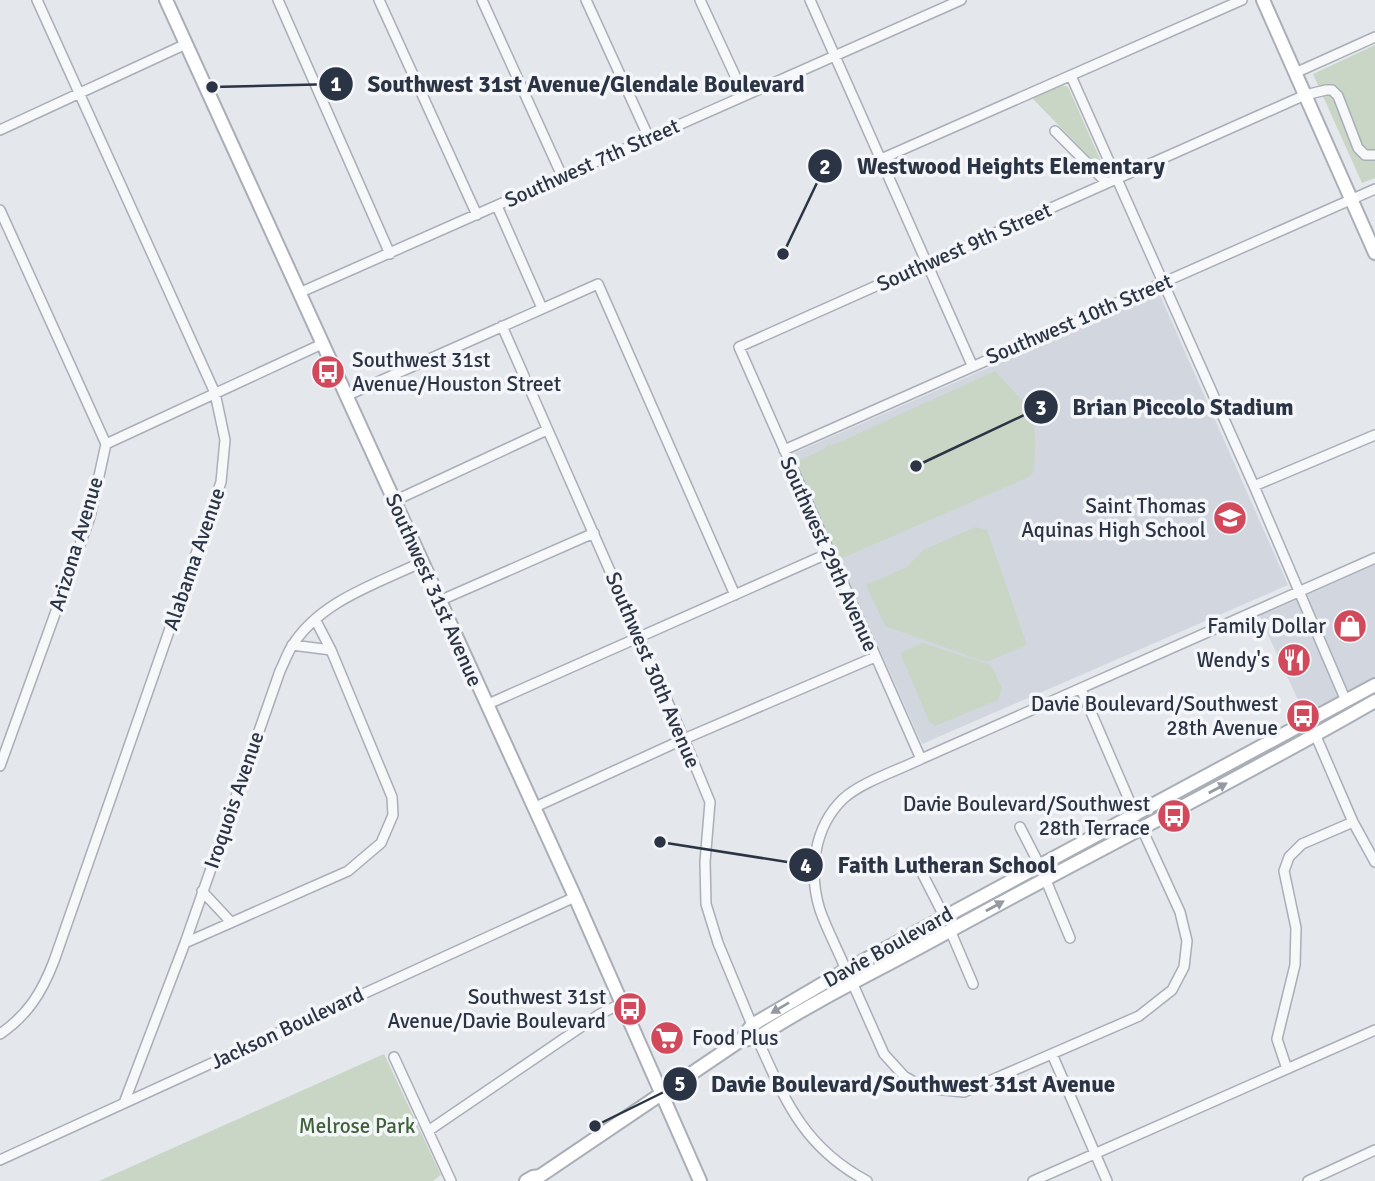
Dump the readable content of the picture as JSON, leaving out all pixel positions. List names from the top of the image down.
{
  "streets": {
    "main road": ["Southwest 31st Avenue", "Davie Boulevard"],
    "street": [
      "Southwest 7th Street",
      "Southwest 9th Street",
      "Southwest 10th Street",
      "Arizona Avenue",
      "Southwest 29th Avenue",
      "Alabama Avenue",
      "Southwest 30th Avenue",
      "Iroquois Avenue",
      "Jackson Boulevard"
    ]
  },
  "crossings": [
    ["Southwest 7th Street", "Southwest 31st Avenue"],
    ["Southwest 9th Street", "Southwest 29th Avenue"],
    ["Southwest 10th Street", "Southwest 29th Avenue"],
    ["Southwest 31st Avenue", "Iroquois Avenue"],
    ["Southwest 31st Avenue", "Davie Boulevard"],
    ["Southwest 31st Avenue", "Jackson Boulevard"],
    ["Southwest 30th Avenue", "Davie Boulevard"],
    ["Iroquois Avenue", "Jackson Boulevard"]
  ],
  "parks": ["Melrose Park"],
  "places": {
    "other": [
      "Southwest 31st Avenue/Glendale Boulevard",
      "Westwood Heights Elementary",
      "Brian Piccolo Stadium",
      "Faith Lutheran School",
      "Davie Boulevard/Southwest 31st Avenue"
    ],
    "bus stop": [
      "Southwest 31st Avenue/Houston Street",
      "Davie Boulevard/Southwest 28th Avenue",
      "Davie Boulevard/Southwest 28th Terrace",
      "Southwest 31st Avenue/Davie Boulevard"
    ],
    "school or university": ["Saint Thomas Aquinas High School"],
    "shop": ["Family Dollar"],
    "restaurant": ["Wendy's"],
    "supermarket": ["Food Plus"]
  }
}
